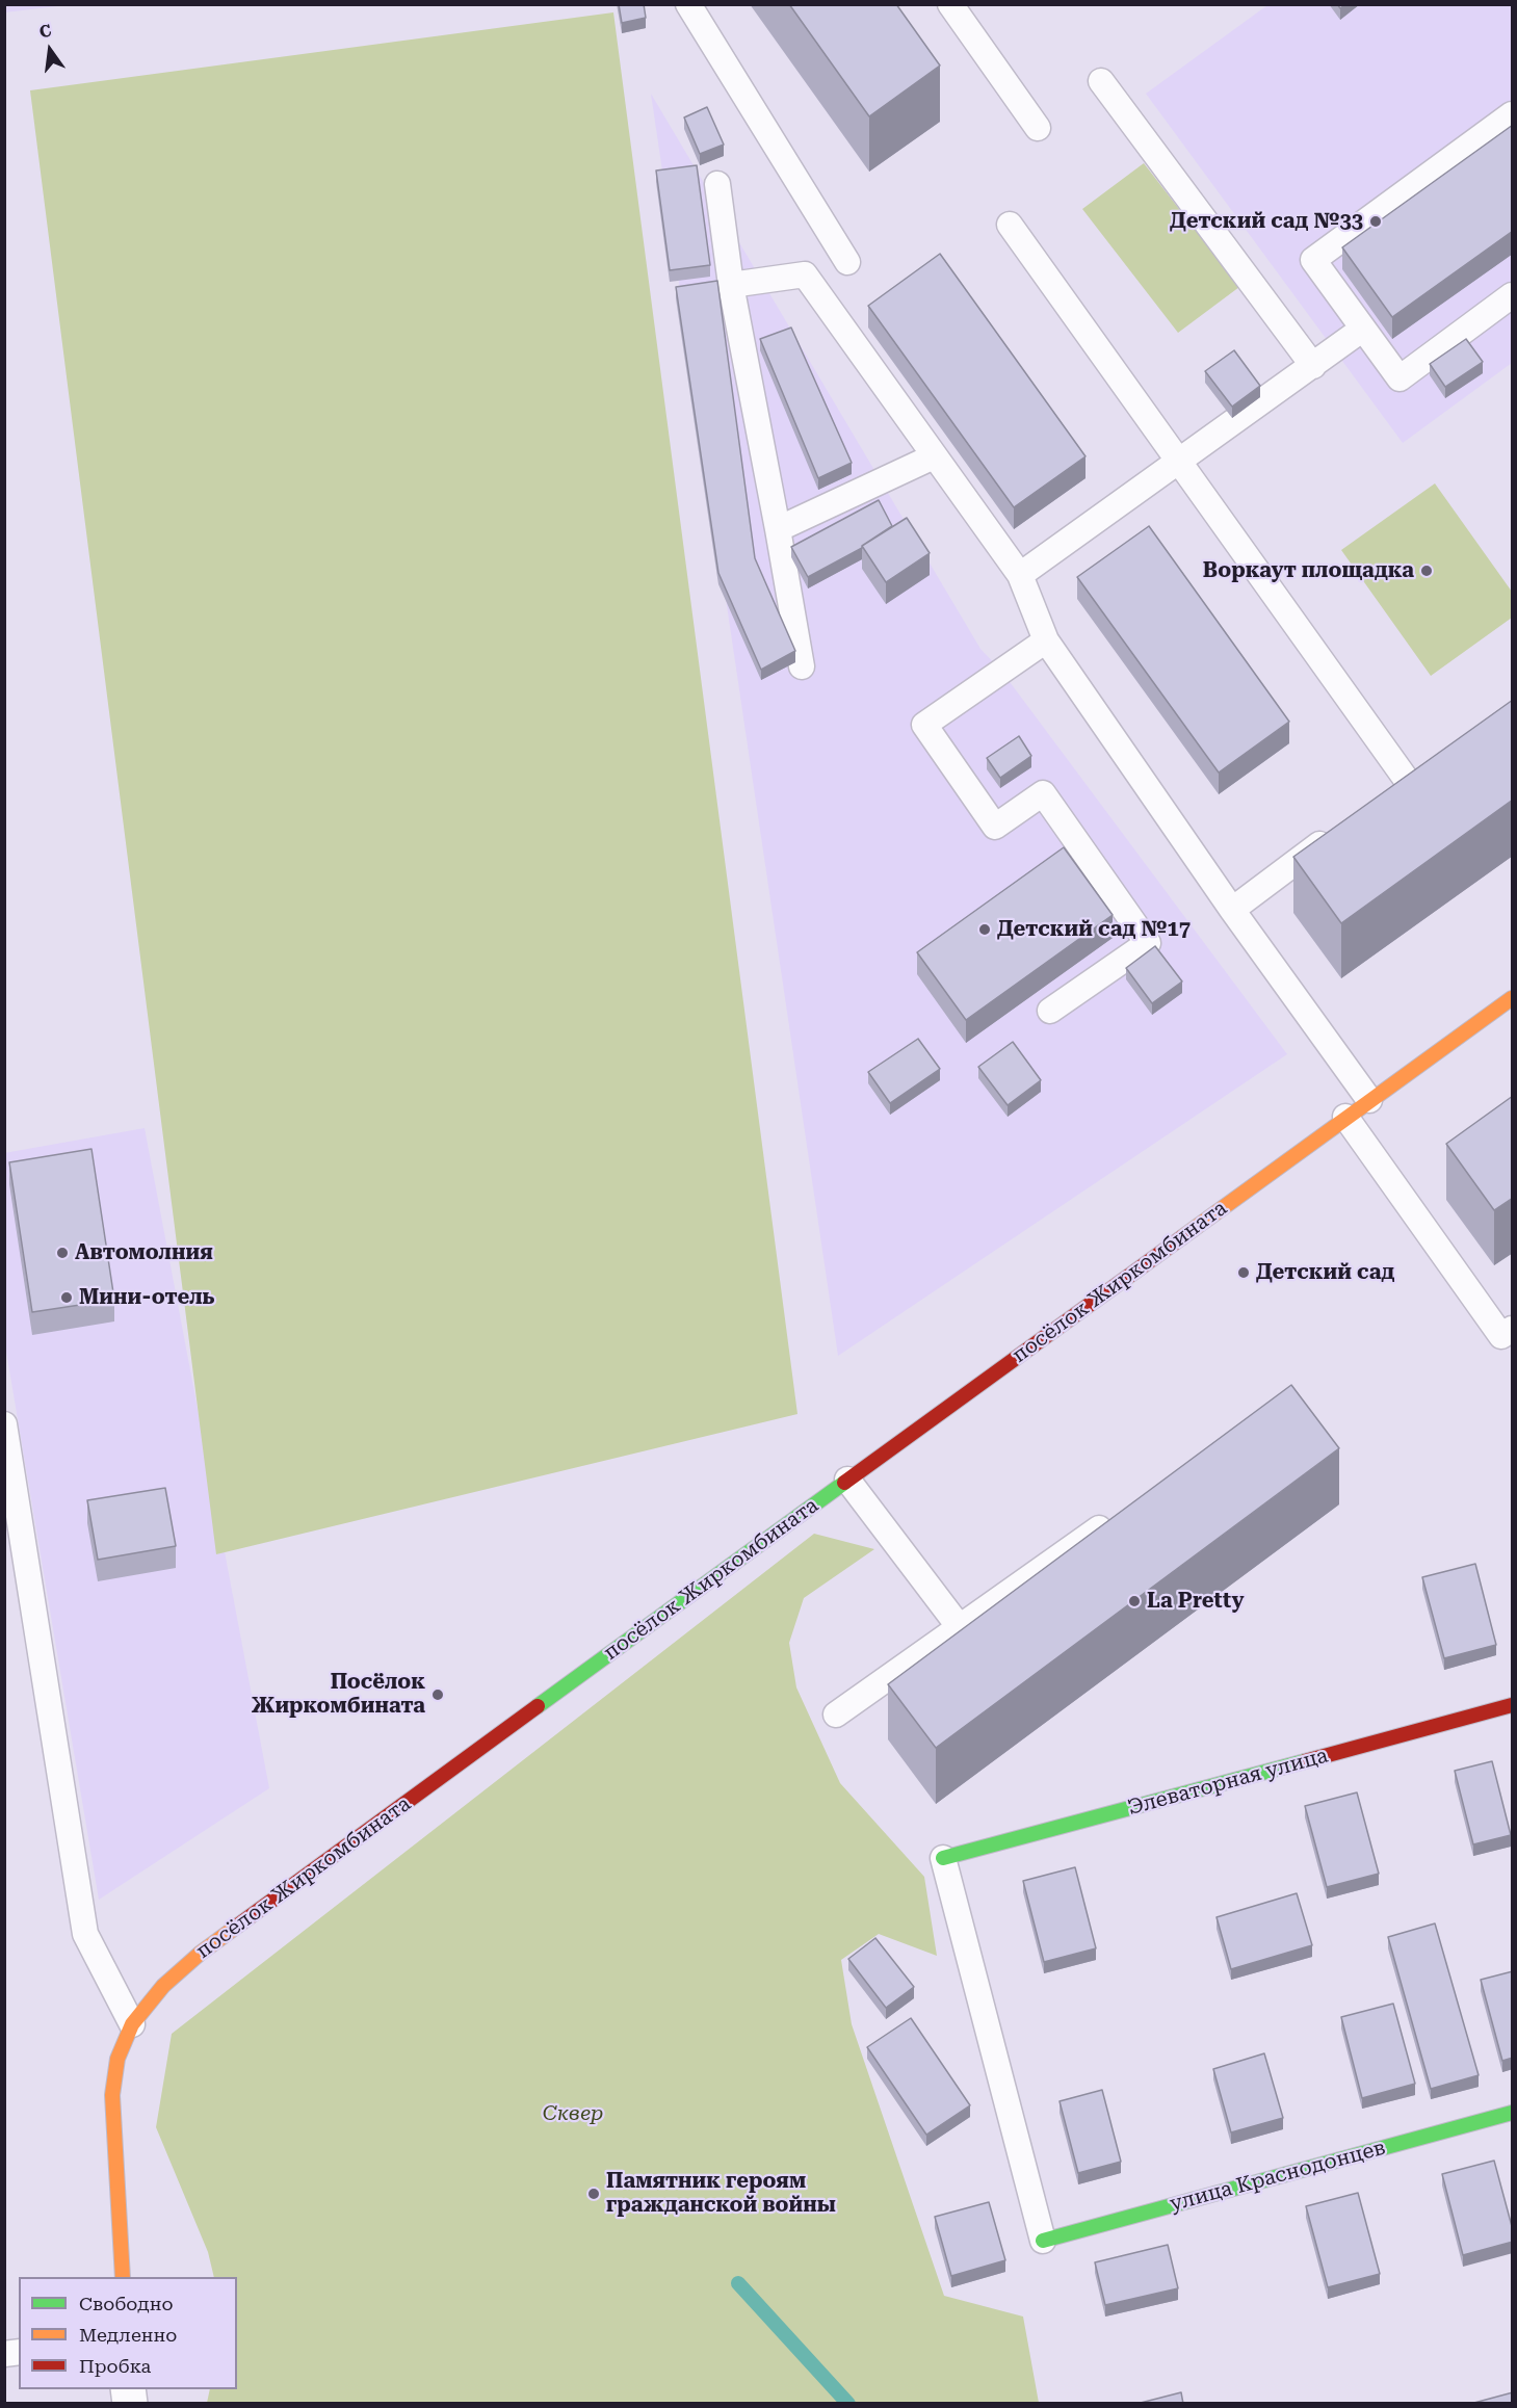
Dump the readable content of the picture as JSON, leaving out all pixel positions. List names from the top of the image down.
{
  "streets": {
    "street": ["посёлок Жиркомбината", "Элеваторная улица", "улица Краснодонцев"]
  },
  "parks": ["Сквер"],
  "places": [
    "Детский сад №33",
    "Воркаут площадка",
    "Детский сад №17",
    "Автомолния",
    "Детский сад",
    "Мини-отель",
    "La Pretty",
    "Посёлок Жиркомбината",
    "Памятник героям гражданской войны"
  ],
  "legend": ["Свободно", "Медленно", "Пробка"],
  "north": "top"
}
